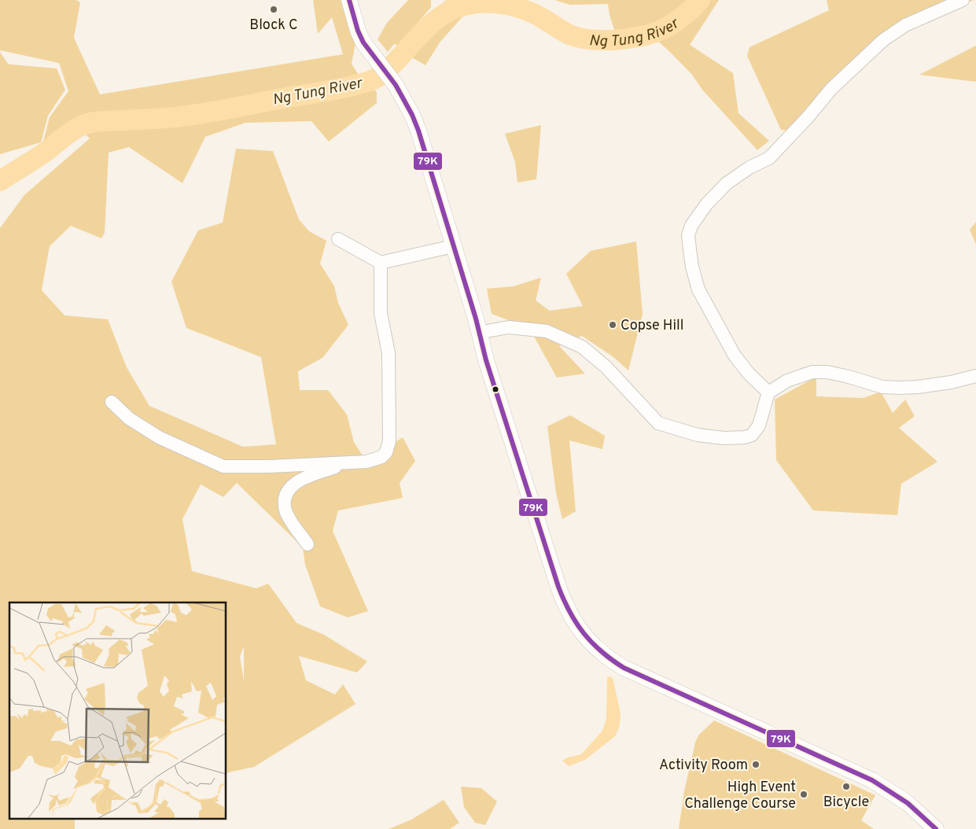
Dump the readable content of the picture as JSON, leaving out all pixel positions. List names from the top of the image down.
{
  "water": ["Ng Tung River"],
  "places": [
    "Block C",
    "Copse Hill",
    "Activity Room",
    "Bicycle",
    "High Event Challenge Course"
  ],
  "lines": ["transit line 79K"]
}
